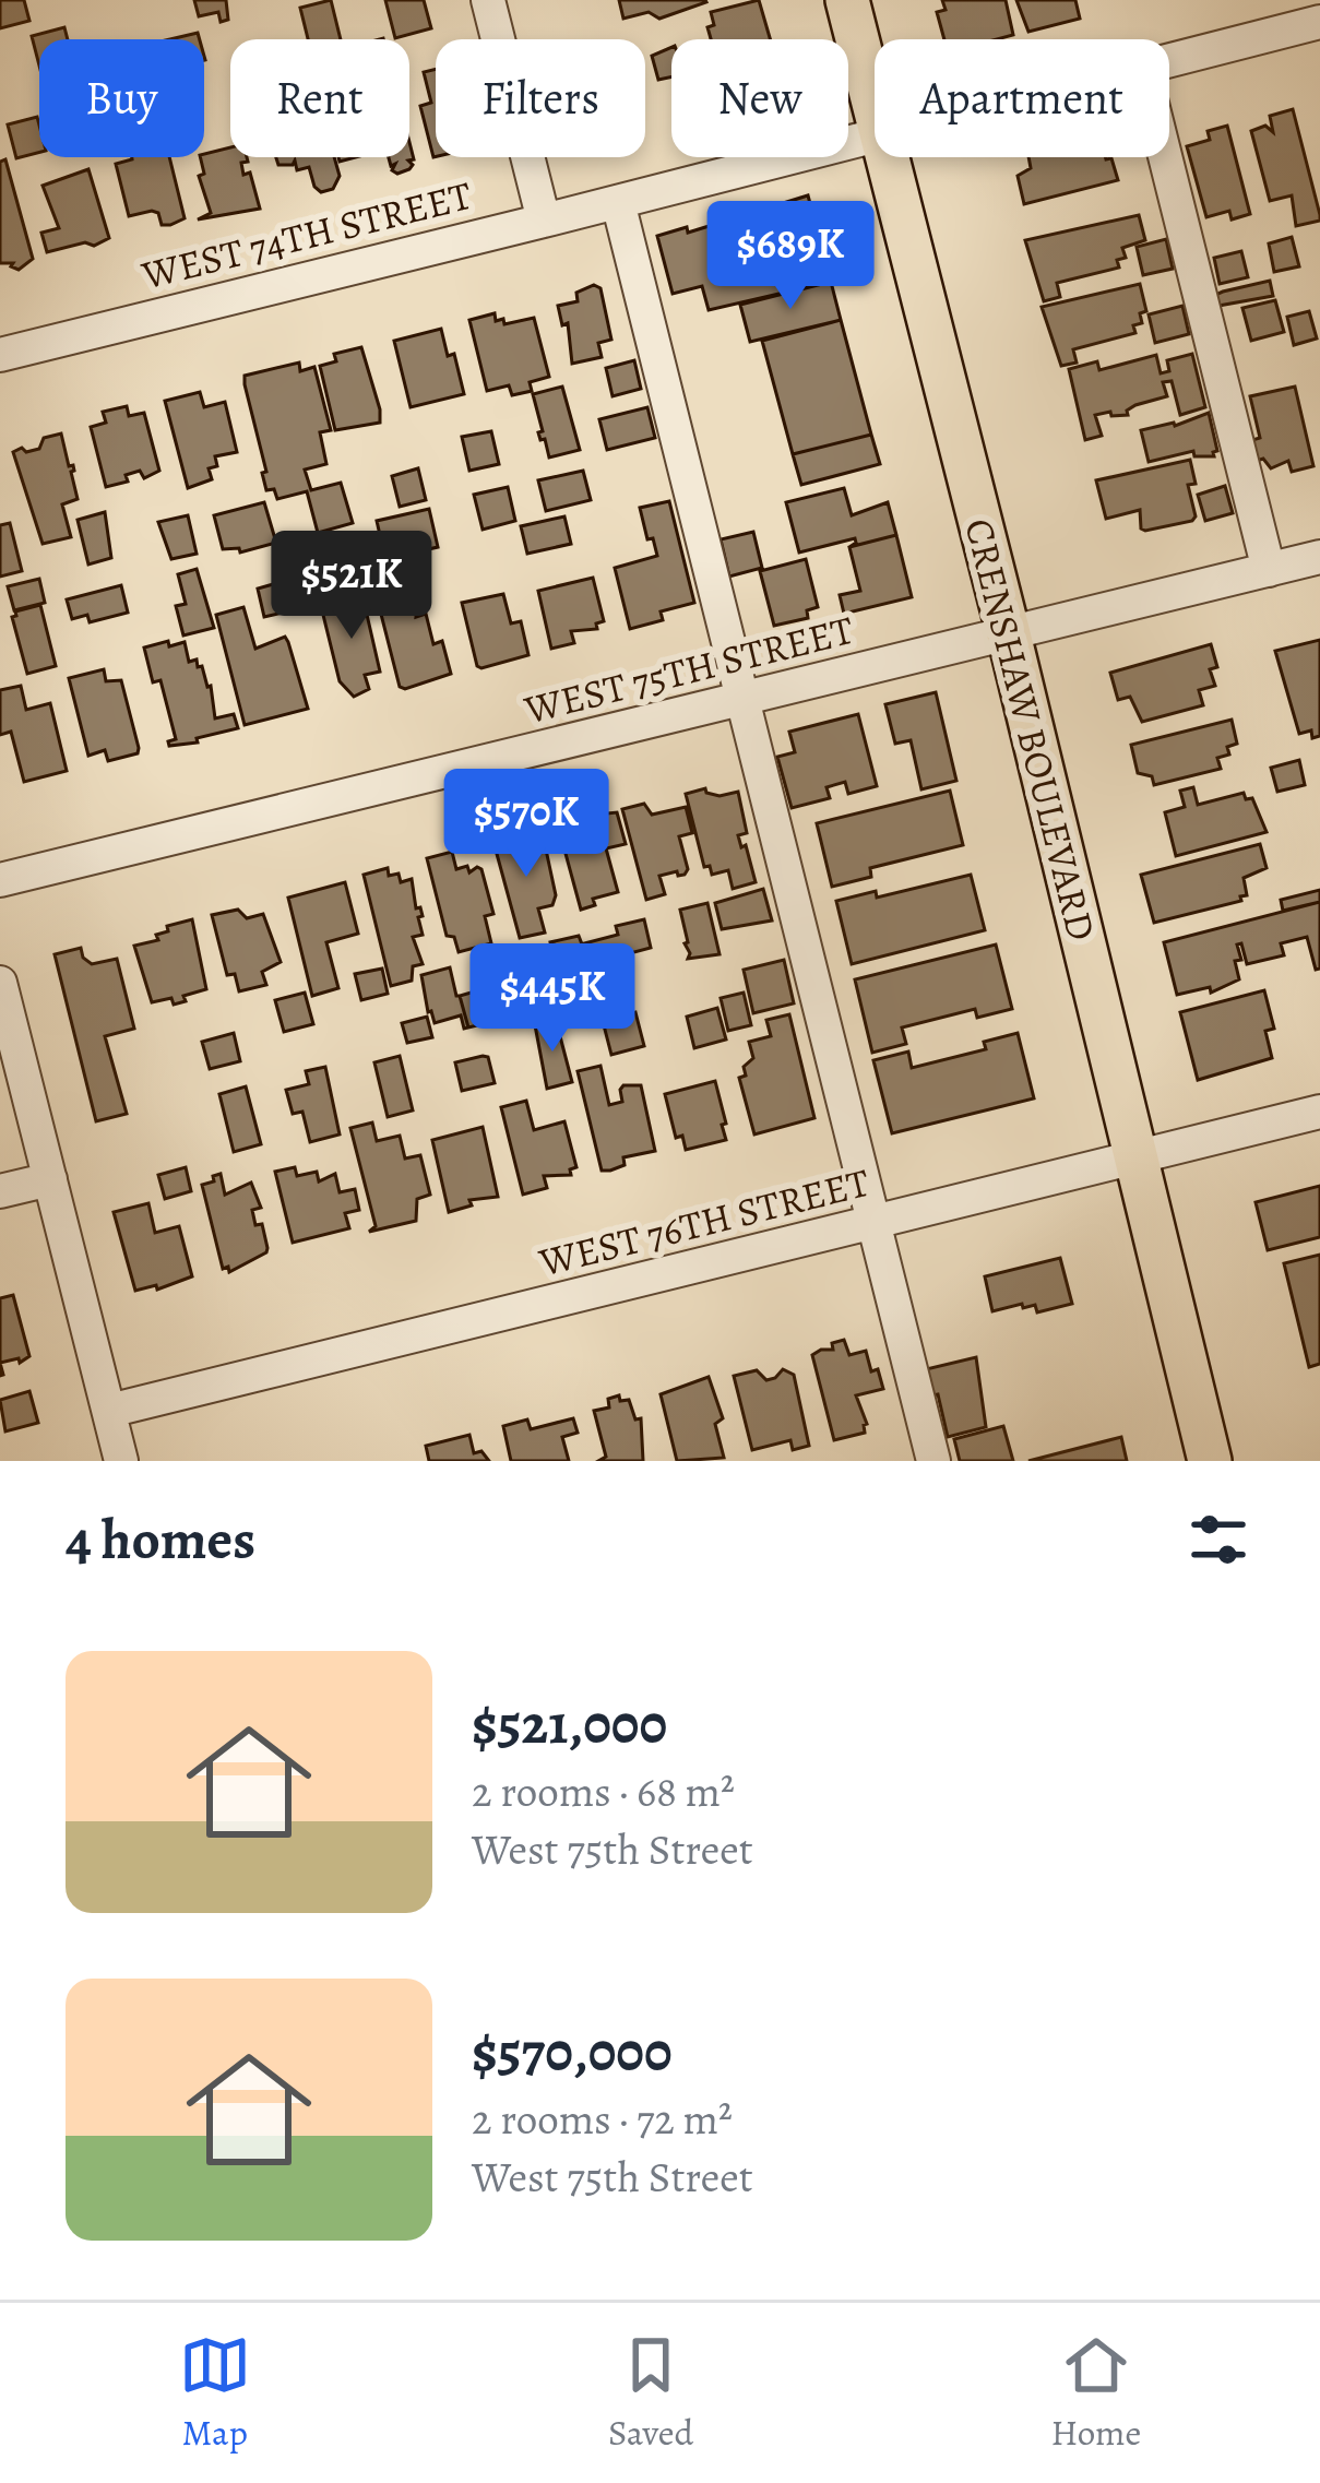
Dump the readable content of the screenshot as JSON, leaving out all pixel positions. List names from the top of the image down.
{
  "streets": {
    "main road": ["CRENSHAW BOULEVARD"],
    "street": ["WEST 74TH STREET", "WEST 75TH STREET", "WEST 76TH STREET"]
  },
  "crossings": [
    ["WEST 75TH STREET", "CRENSHAW BOULEVARD"],
    ["CRENSHAW BOULEVARD", "WEST 76TH STREET"]
  ],
  "page": {
    "chip": [
      "Buy",
      "Rent",
      "Filters",
      "New",
      "Apartment"
    ],
    "price": [
      "$689K",
      "$521K",
      "$570K",
      "$445K"
    ],
    "heading": "4 homes",
    "list": [
      {
        "name": "$521,000",
        "note": "2 rooms · 68 m² · West 75th Street"
      },
      {
        "name": "$570,000",
        "note": "2 rooms · 72 m² · West 75th Street"
      }
    ],
    "tabs": ["Map", "Saved", "Home"]
  }
}
